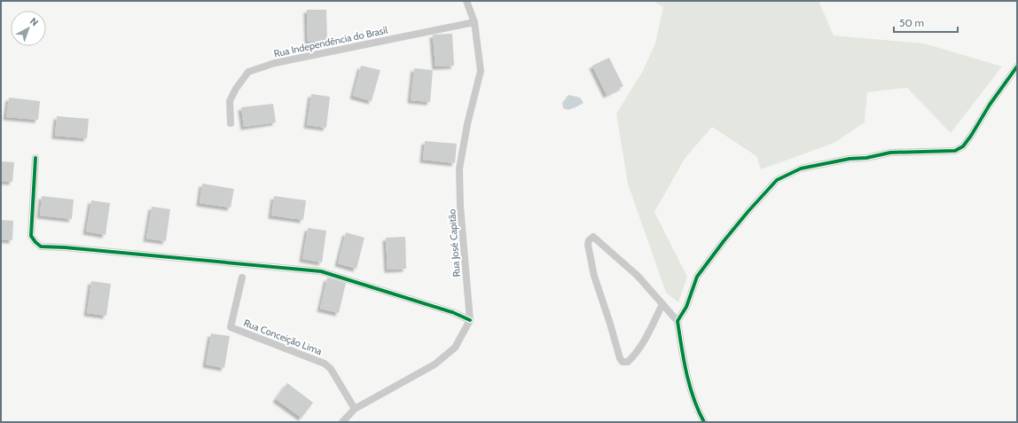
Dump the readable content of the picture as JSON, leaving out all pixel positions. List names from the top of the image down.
{
  "streets": {
    "street": ["Rua Independência do Brasil", "Rua José Capitão", "Rua Conceição Lima"]
  },
  "crossings": [
    ["Rua Independência do Brasil", "Rua José Capitão"]
  ],
  "scale_bar": "50 m",
  "north": "top right"
}
